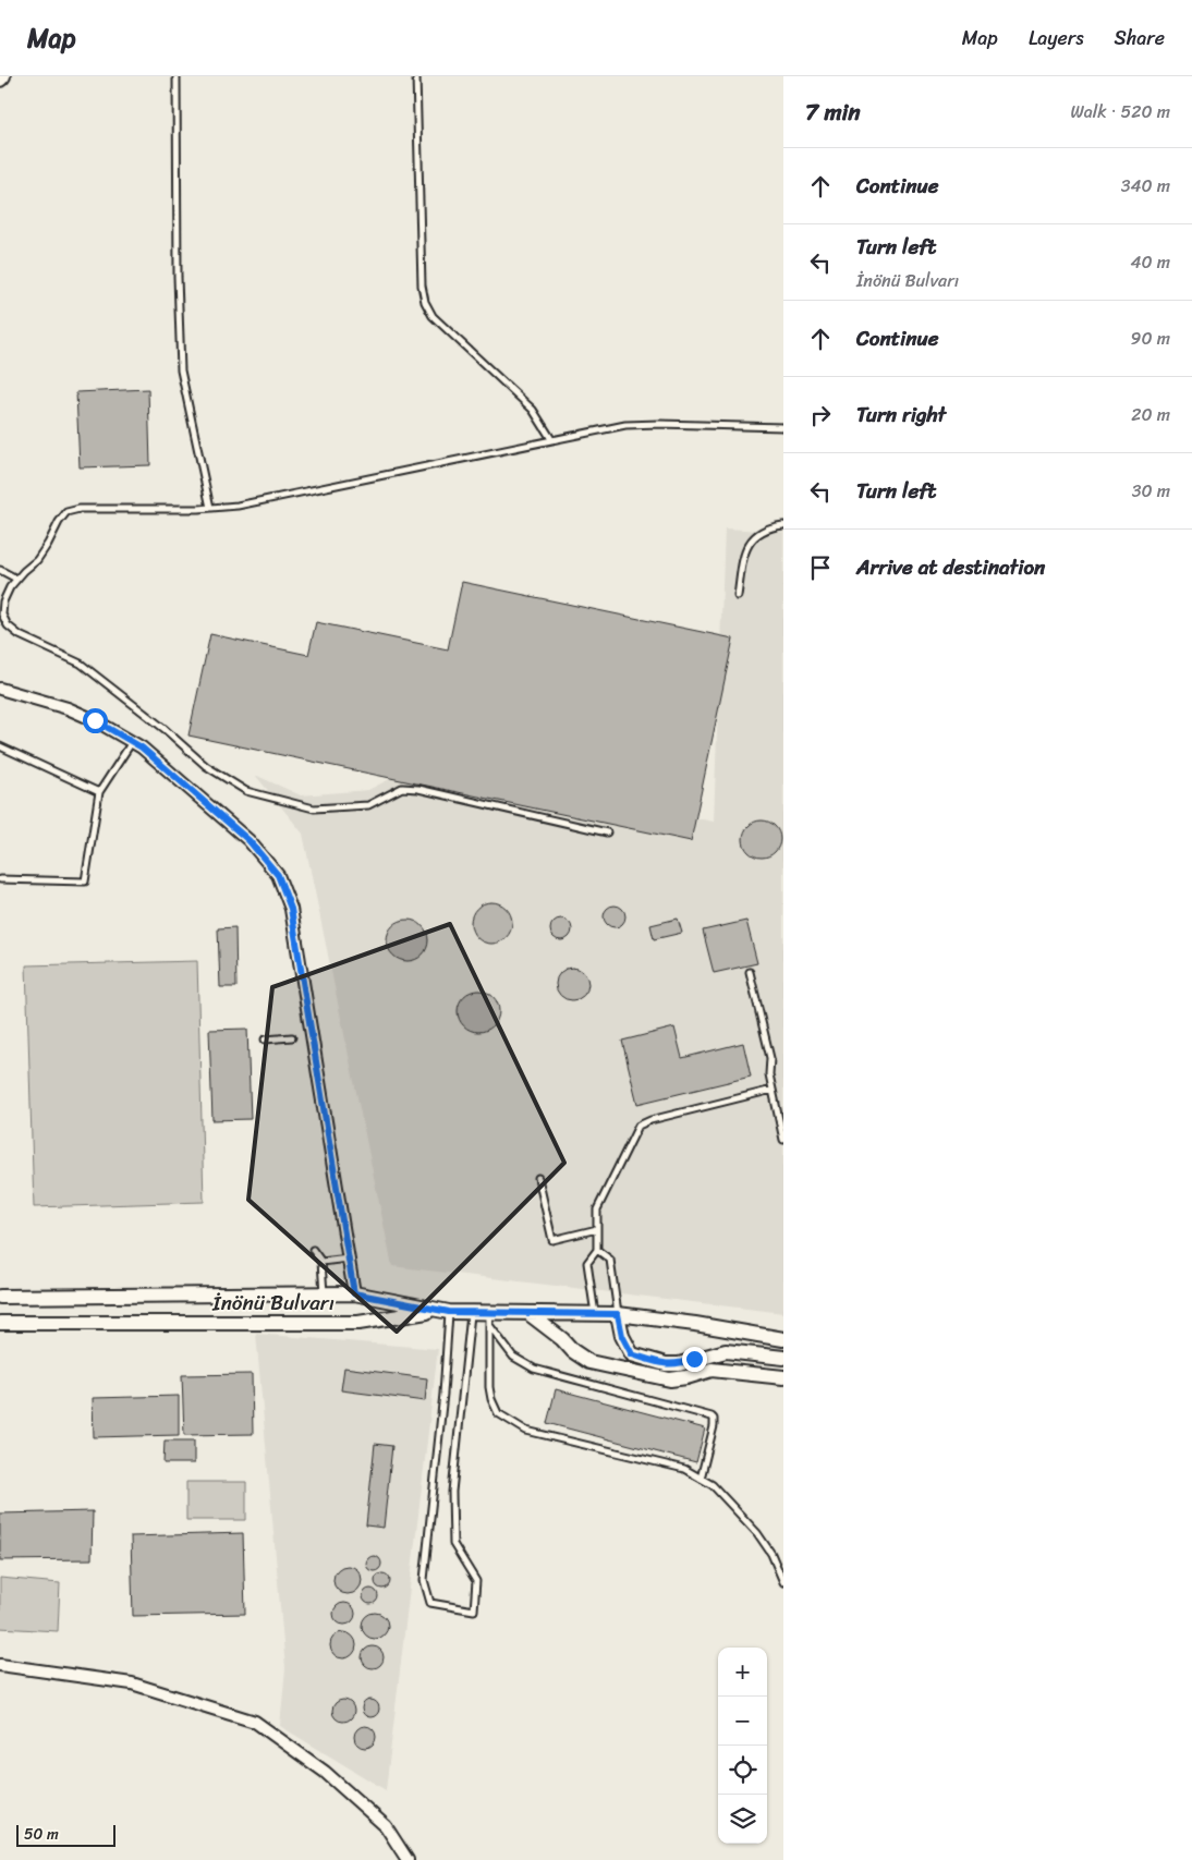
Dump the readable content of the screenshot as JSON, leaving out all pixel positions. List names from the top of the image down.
{
  "streets": {
    "street": ["İnönü Bulvarı"]
  },
  "scale_bar": "50 m",
  "page": {
    "header": "Map",
    "nav": ["Map", "Layers", "Share"],
    "heading": ["7 min", "Walk · 520 m"],
    "list": [
      ["Continue", "340 m"],
      ["Turn left", "İnönü Bulvarı", "40 m"],
      ["Continue", "90 m"],
      ["Turn right", "20 m"],
      ["Turn left", "30 m"],
      "Arrive at destination"
    ],
    "map_buttons": ["+", "−"],
    "scale": "50 m"
  }
}
